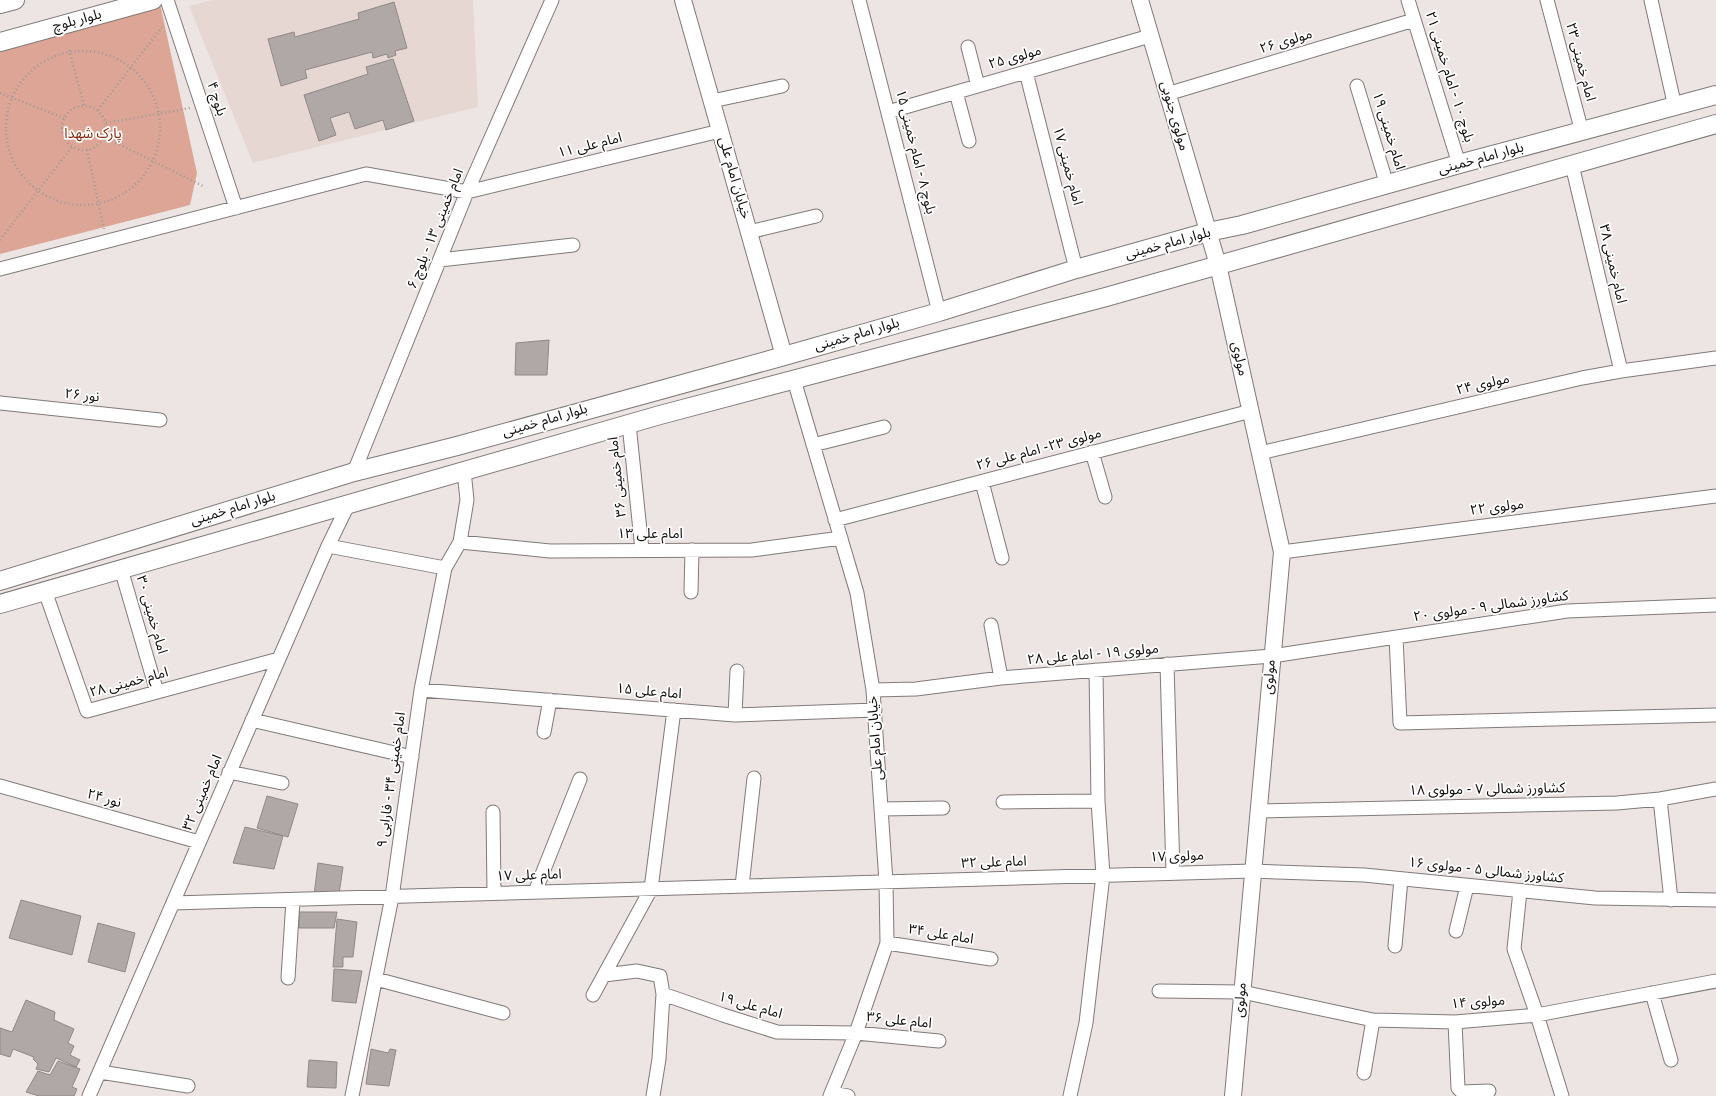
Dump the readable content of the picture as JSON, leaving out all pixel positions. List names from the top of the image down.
{
  "streets": {
    "main road": ["بلوار بلوچ", "بلوار امام خمینی"],
    "street": [
      "مولوی ۲۶",
      "مولوی ۲۵",
      "امام خمینی ۲۳",
      "بلوچ ۱۰ - امام خمینی ۲۱",
      "بلوچ ۴",
      "مولوی جنوبی",
      "امام خمینی ۱۹",
      "امام علی ۱۱",
      "بلوچ ۸ - امام خمینی ۱۵",
      "امام خمینی ۱۷",
      "خیابان امام علی",
      "امام خمینی ۱۳ - بلوچ ۶",
      "امام خمینی ۳۸",
      "مولوی",
      "مولوی ۲۴",
      "نور ۲۶",
      "مولوی ۲۳- امام علی ۲۶",
      "امام خمینی ۳۶",
      "مولوی ۲۲",
      "امام علی ۱۳",
      "کشاورز شمالی ۹ - مولوی ۲۰",
      "امام خمینی ۳۰",
      "مولوی ۱۹ - امام علی ۲۸",
      "امام خمینی ۲۸",
      "امام علی ۱۵",
      "امام خمینی ۳۴ - فارابی ۹",
      "کشاورز شمالی ۷ - مولوی ۱۸",
      "امام خمینی ۳۲",
      "نور ۲۴",
      "مولوی ۱۷",
      "امام علی ۳۲",
      "کشاورز شمالی ۵ - مولوی ۱۶",
      "امام علی ۱۷",
      "امام علی ۳۴",
      "مولوی ۱۴",
      "امام علی ۱۹",
      "امام علی ۳۶"
    ]
  },
  "crossings": [
    ["مولوی ۲۶", "بلوچ ۱۰ - امام خمینی ۲۱"],
    ["مولوی ۲۶", "مولوی جنوبی"],
    ["مولوی ۲۵", "مولوی جنوبی"],
    ["مولوی ۲۵", "بلوچ ۸ - امام خمینی ۱۵"],
    ["مولوی ۲۵", "امام خمینی ۱۷"],
    ["امام خمینی ۲۳", "بلوار امام خمینی"],
    ["بلوچ ۱۰ - امام خمینی ۲۱", "بلوار امام خمینی"],
    ["مولوی جنوبی", "بلوار امام خمینی"],
    ["مولوی جنوبی", "مولوی"],
    ["امام خمینی ۱۹", "بلوار امام خمینی"],
    ["امام علی ۱۱", "خیابان امام علی"],
    ["امام علی ۱۱", "امام خمینی ۱۳ - بلوچ ۶"],
    ["بلوچ ۸ - امام خمینی ۱۵", "بلوار امام خمینی"],
    ["بلوار امام خمینی", "امام خمینی ۱۷"],
    ["بلوار امام خمینی", "خیابان امام علی"],
    ["بلوار امام خمینی", "امام خمینی ۱۳ - بلوچ ۶"],
    ["بلوار امام خمینی", "امام خمینی ۳۸"],
    ["بلوار امام خمینی", "مولوی"],
    ["بلوار امام خمینی", "امام خمینی ۳۶"],
    ["بلوار امام خمینی", "امام خمینی ۳۰"],
    ["بلوار امام خمینی", "امام خمینی ۲۸"],
    ["بلوار امام خمینی", "امام خمینی ۳۴ - فارابی ۹"],
    ["بلوار امام خمینی", "امام خمینی ۳۲"],
    ["خیابان امام علی", "مولوی ۲۳- امام علی ۲۶"],
    ["خیابان امام علی", "امام علی ۱۳"],
    ["خیابان امام علی", "مولوی ۱۹ - امام علی ۲۸"],
    ["خیابان امام علی", "امام علی ۱۵"],
    ["خیابان امام علی", "امام علی ۳۲"],
    ["خیابان امام علی", "امام علی ۱۷"],
    ["خیابان امام علی", "امام علی ۳۴"],
    ["خیابان امام علی", "امام علی ۱۹"],
    ["خیابان امام علی", "امام علی ۳۶"],
    ["امام خمینی ۳۸", "مولوی ۲۴"],
    ["مولوی", "مولوی ۲۴"],
    ["مولوی", "مولوی ۲۳- امام علی ۲۶"],
    ["مولوی", "مولوی ۲۲"],
    ["مولوی", "کشاورز شمالی ۹ - مولوی ۲۰"],
    ["مولوی", "مولوی ۱۹ - امام علی ۲۸"],
    ["مولوی", "کشاورز شمالی ۷ - مولوی ۱۸"],
    ["مولوی", "مولوی ۱۷"],
    ["مولوی", "کشاورز شمالی ۵ - مولوی ۱۶"],
    ["مولوی", "مولوی ۱۴"],
    ["امام خمینی ۳۶", "امام علی ۱۳"],
    ["امام علی ۱۳", "امام خمینی ۳۴ - فارابی ۹"],
    ["کشاورز شمالی ۹ - مولوی ۲۰", "مولوی ۱۹ - امام علی ۲۸"],
    ["امام خمینی ۳۰", "امام خمینی ۲۸"],
    ["امام خمینی ۲۸", "امام خمینی ۳۲"],
    ["امام علی ۱۵", "امام خمینی ۳۴ - فارابی ۹"],
    ["امام خمینی ۳۴ - فارابی ۹", "امام علی ۱۷"],
    ["امام خمینی ۳۲", "نور ۲۴"],
    ["امام خمینی ۳۲", "امام علی ۱۷"],
    ["مولوی ۱۷", "امام علی ۳۲"],
    ["مولوی ۱۷", "کشاورز شمالی ۵ - مولوی ۱۶"],
    ["امام علی ۳۲", "امام علی ۱۷"],
    ["امام علی ۱۹", "امام علی ۳۶"]
  ],
  "parks": ["پارک شهدا"]
}
